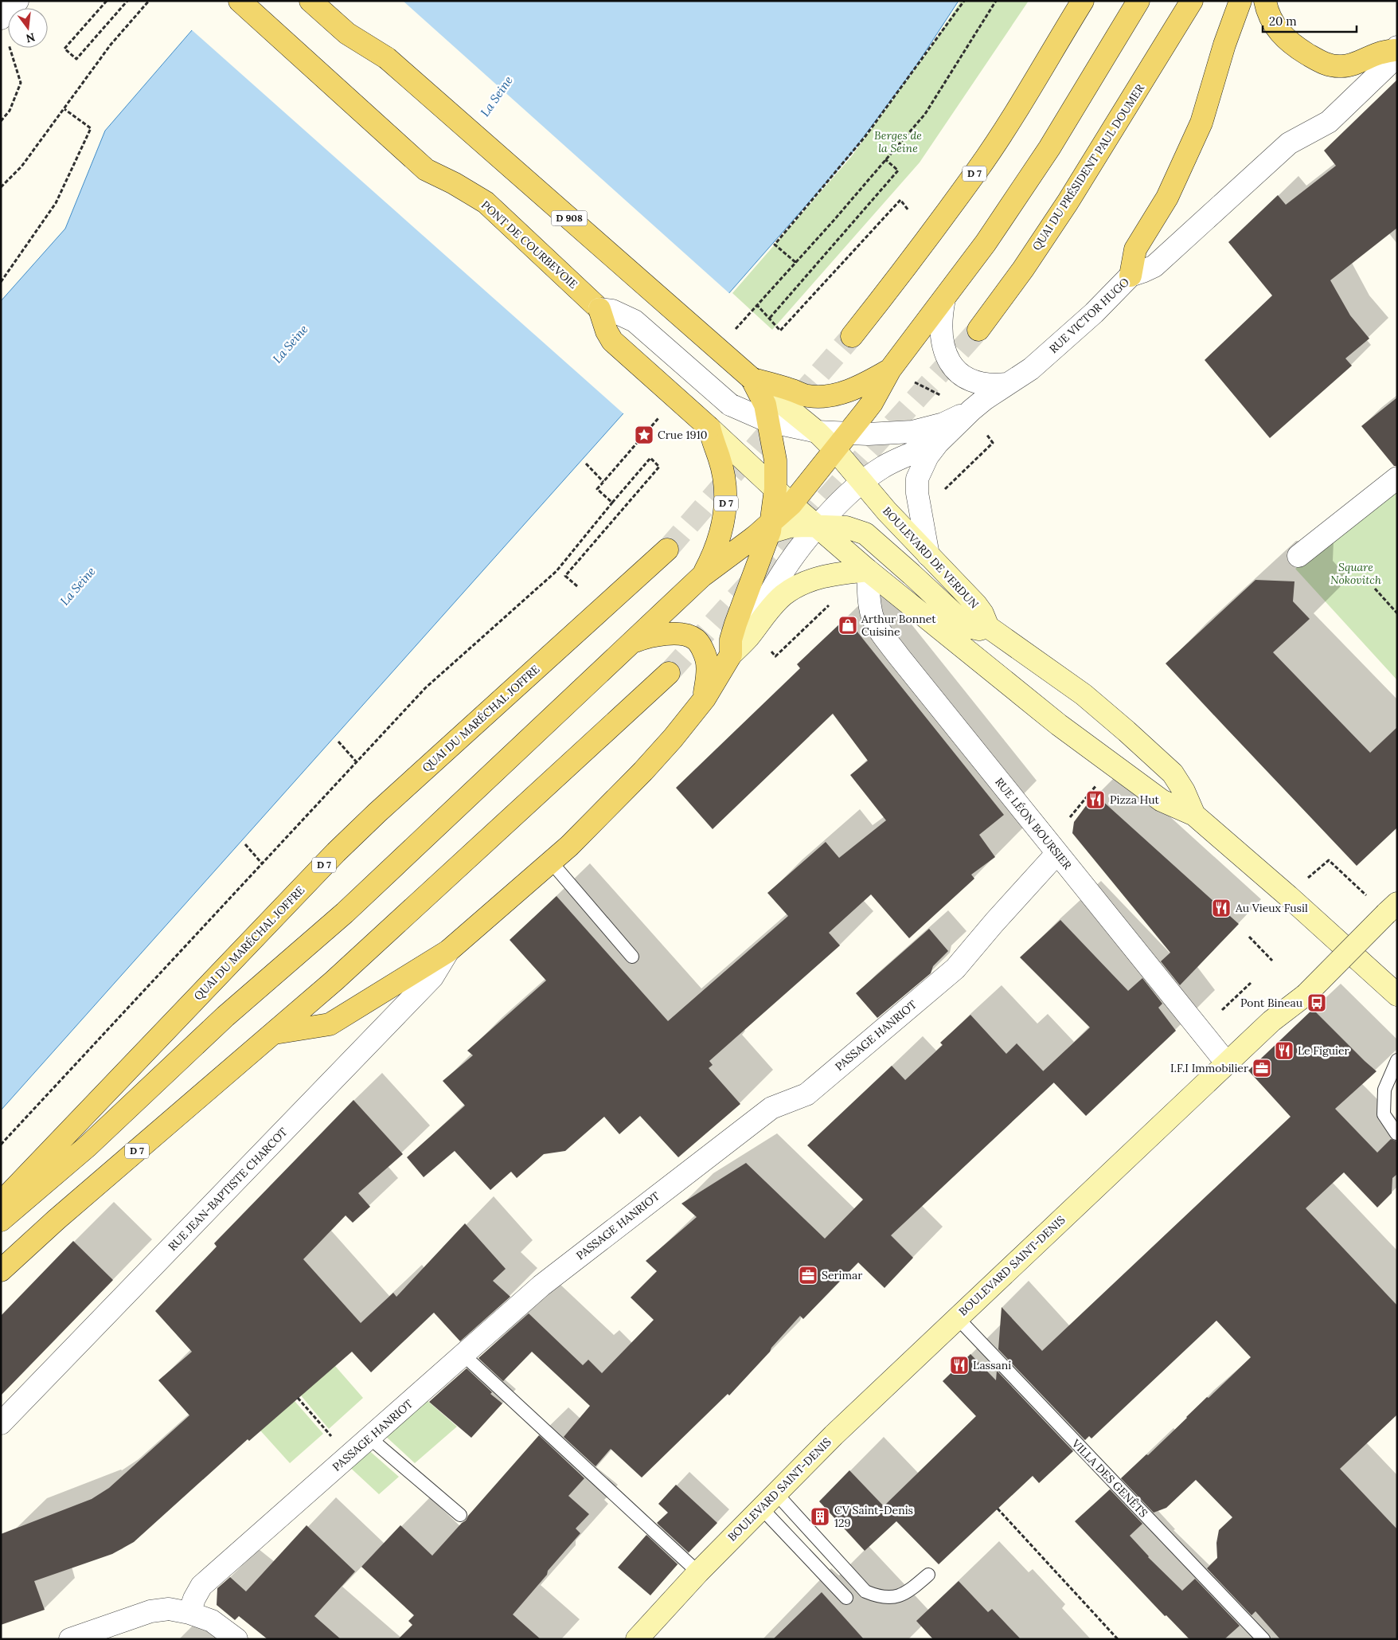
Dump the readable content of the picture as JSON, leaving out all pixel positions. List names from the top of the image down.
{
  "streets": {
    "main road": [
      "QUAI DU PRÉSIDENT PAUL DOUMER",
      "D 7",
      "D 908",
      "PONT DE COURBEVOIE",
      "BOULEVARD DE VERDUN",
      "QUAI DU MARÉCHAL JOFFRE",
      "BOULEVARD SAINT-DENIS"
    ],
    "street": [
      "RUE VICTOR HUGO",
      "RUE LÉON BOURSIER",
      "PASSAGE HANRIOT",
      "RUE JEAN-BAPTISTE CHARCOT"
    ],
    "lane": ["VILLA DES GENÊTS"]
  },
  "crossings": [
    ["D 7", "D 908"],
    ["D 7", "BOULEVARD DE VERDUN"],
    ["D 908", "PONT DE COURBEVOIE"],
    ["D 908", "BOULEVARD DE VERDUN"],
    ["RUE VICTOR HUGO", "BOULEVARD DE VERDUN"],
    ["BOULEVARD DE VERDUN", "RUE LÉON BOURSIER"],
    ["RUE LÉON BOURSIER", "PASSAGE HANRIOT"],
    ["RUE LÉON BOURSIER", "BOULEVARD SAINT-DENIS"],
    ["BOULEVARD SAINT-DENIS", "VILLA DES GENÊTS"]
  ],
  "water": ["La Seine"],
  "parks": ["Berges de la Seine", "Square Nokovitch"],
  "places": {
    "place": ["Crue 1910"],
    "shop": ["Arthur Bonnet Cuisine"],
    "restaurant": [
      "Pizza Hut",
      "Au Vieux Fusil",
      "Le Figuier",
      "Lassani"
    ],
    "bus stop": ["Pont Bineau"],
    "office": ["I.F.I Immobilier", "Serimar"],
    "building": ["CV Saint-Denis 129"]
  },
  "scale_bar": "20 m",
  "north": "bottom"
}
